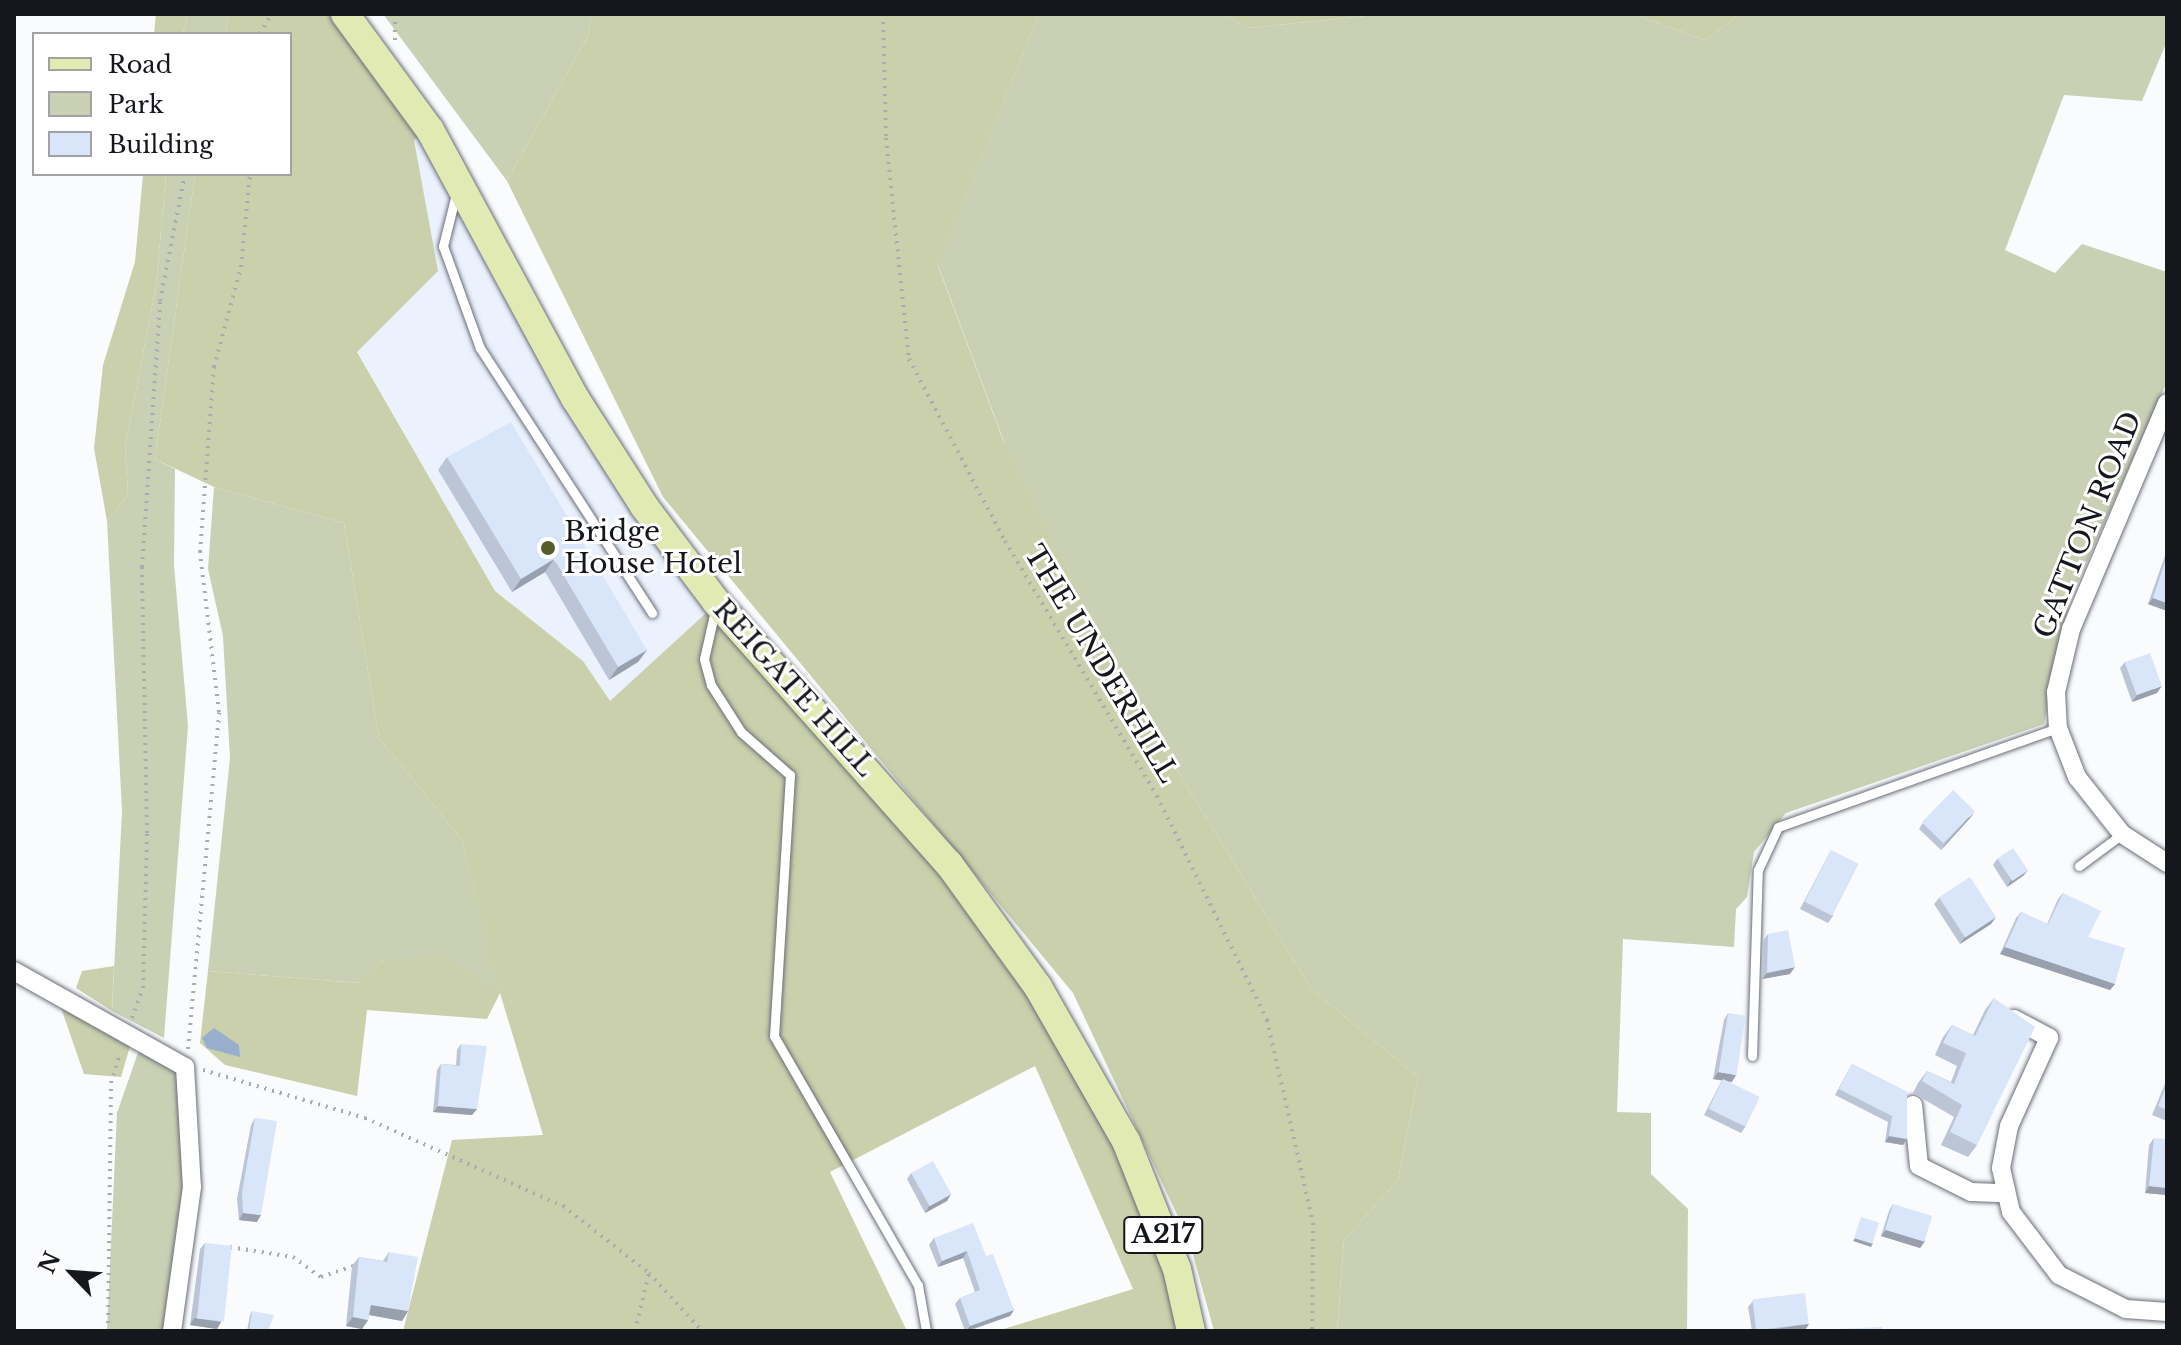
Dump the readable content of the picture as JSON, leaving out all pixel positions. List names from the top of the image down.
{
  "streets": {
    "main road": ["REIGATE HILL", "A217"],
    "street": ["GATTON ROAD"],
    "path": ["THE UNDERHILL"]
  },
  "places": ["Bridge House Hotel"],
  "legend": ["Road", "Park", "Building"],
  "north": "top left"
}
